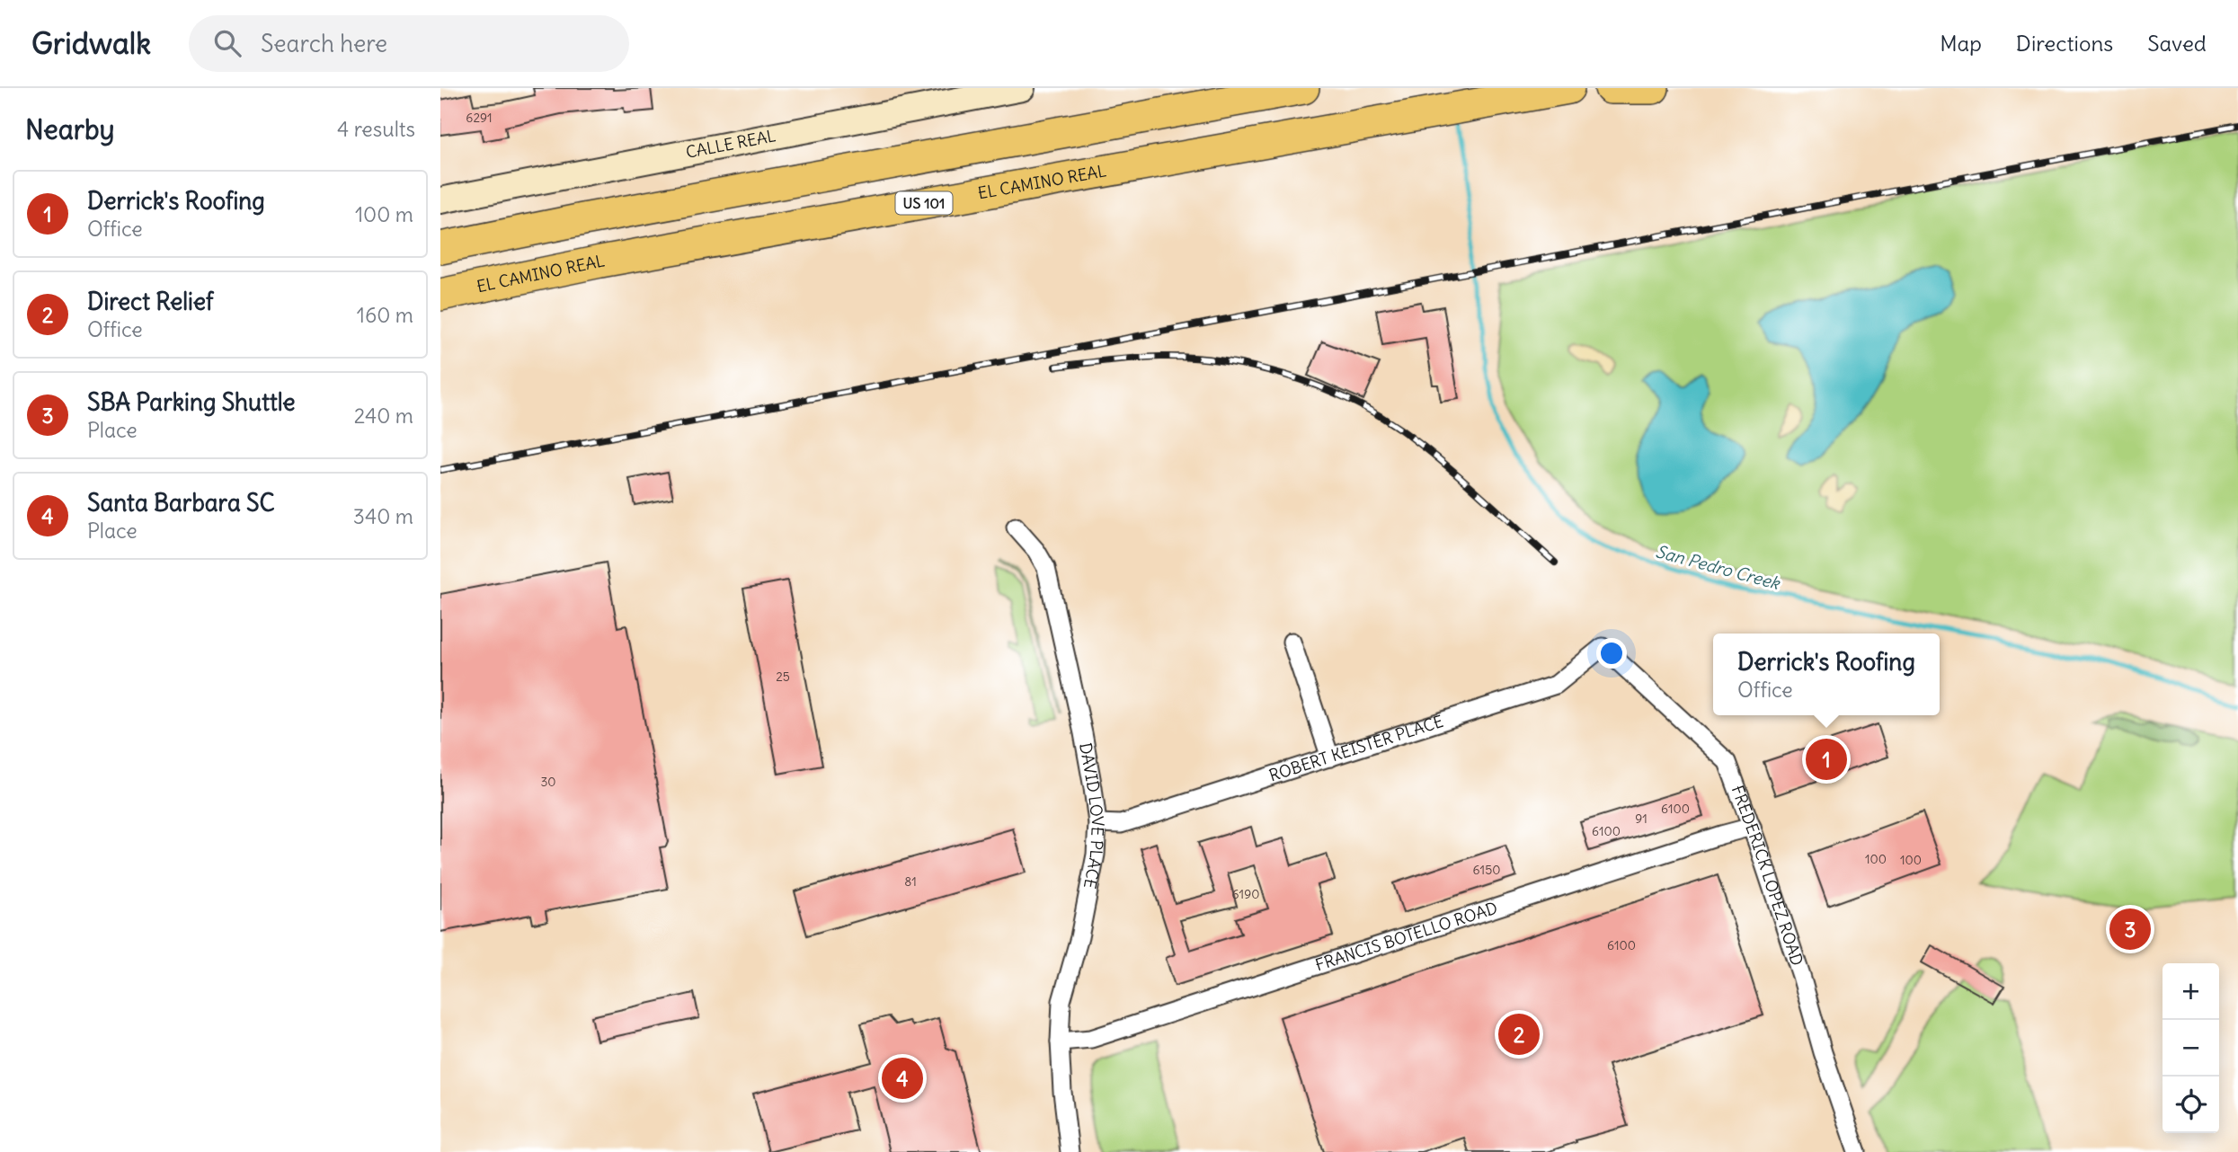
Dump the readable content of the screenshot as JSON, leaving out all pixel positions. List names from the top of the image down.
{
  "streets": {
    "highway": ["EL CAMINO REAL", "US 101"],
    "main road": ["CALLE REAL"],
    "street": [
      "ROBERT KEISTER PLACE",
      "DAVID LOVE PLACE",
      "FREDERICK LOPEZ ROAD",
      "FRANCIS BOTELLO ROAD"
    ]
  },
  "crossings": [
    ["ROBERT KEISTER PLACE", "DAVID LOVE PLACE"],
    ["ROBERT KEISTER PLACE", "FREDERICK LOPEZ ROAD"],
    ["DAVID LOVE PLACE", "FRANCIS BOTELLO ROAD"],
    ["FREDERICK LOPEZ ROAD", "FRANCIS BOTELLO ROAD"]
  ],
  "water": ["San Pedro Creek"],
  "house_numbers": [
    "6291",
    "25",
    "30",
    "6100",
    "91",
    "6100",
    "100",
    "100",
    "6150",
    "81",
    "6190",
    "6100"
  ],
  "page": {
    "header": "Gridwalk",
    "search": "Search here",
    "nav": ["Map", "Directions", "Saved"],
    "heading": ["Nearby", "4 results"],
    "list": [
      {
        "mark": "1",
        "name": "Derrick's Roofing",
        "note": "Office",
        "value": "100 m"
      },
      {
        "mark": "2",
        "name": "Direct Relief",
        "note": "Office",
        "value": "160 m"
      },
      {
        "mark": "3",
        "name": "SBA Parking Shuttle",
        "note": "Place",
        "value": "240 m"
      },
      {
        "mark": "4",
        "name": "Santa Barbara SC",
        "note": "Place",
        "value": "340 m"
      }
    ],
    "popup": ["Derrick's Roofing", "Office"],
    "pins": [
      "1",
      "3",
      "2",
      "4"
    ],
    "map_buttons": ["+", "−"]
  }
}
